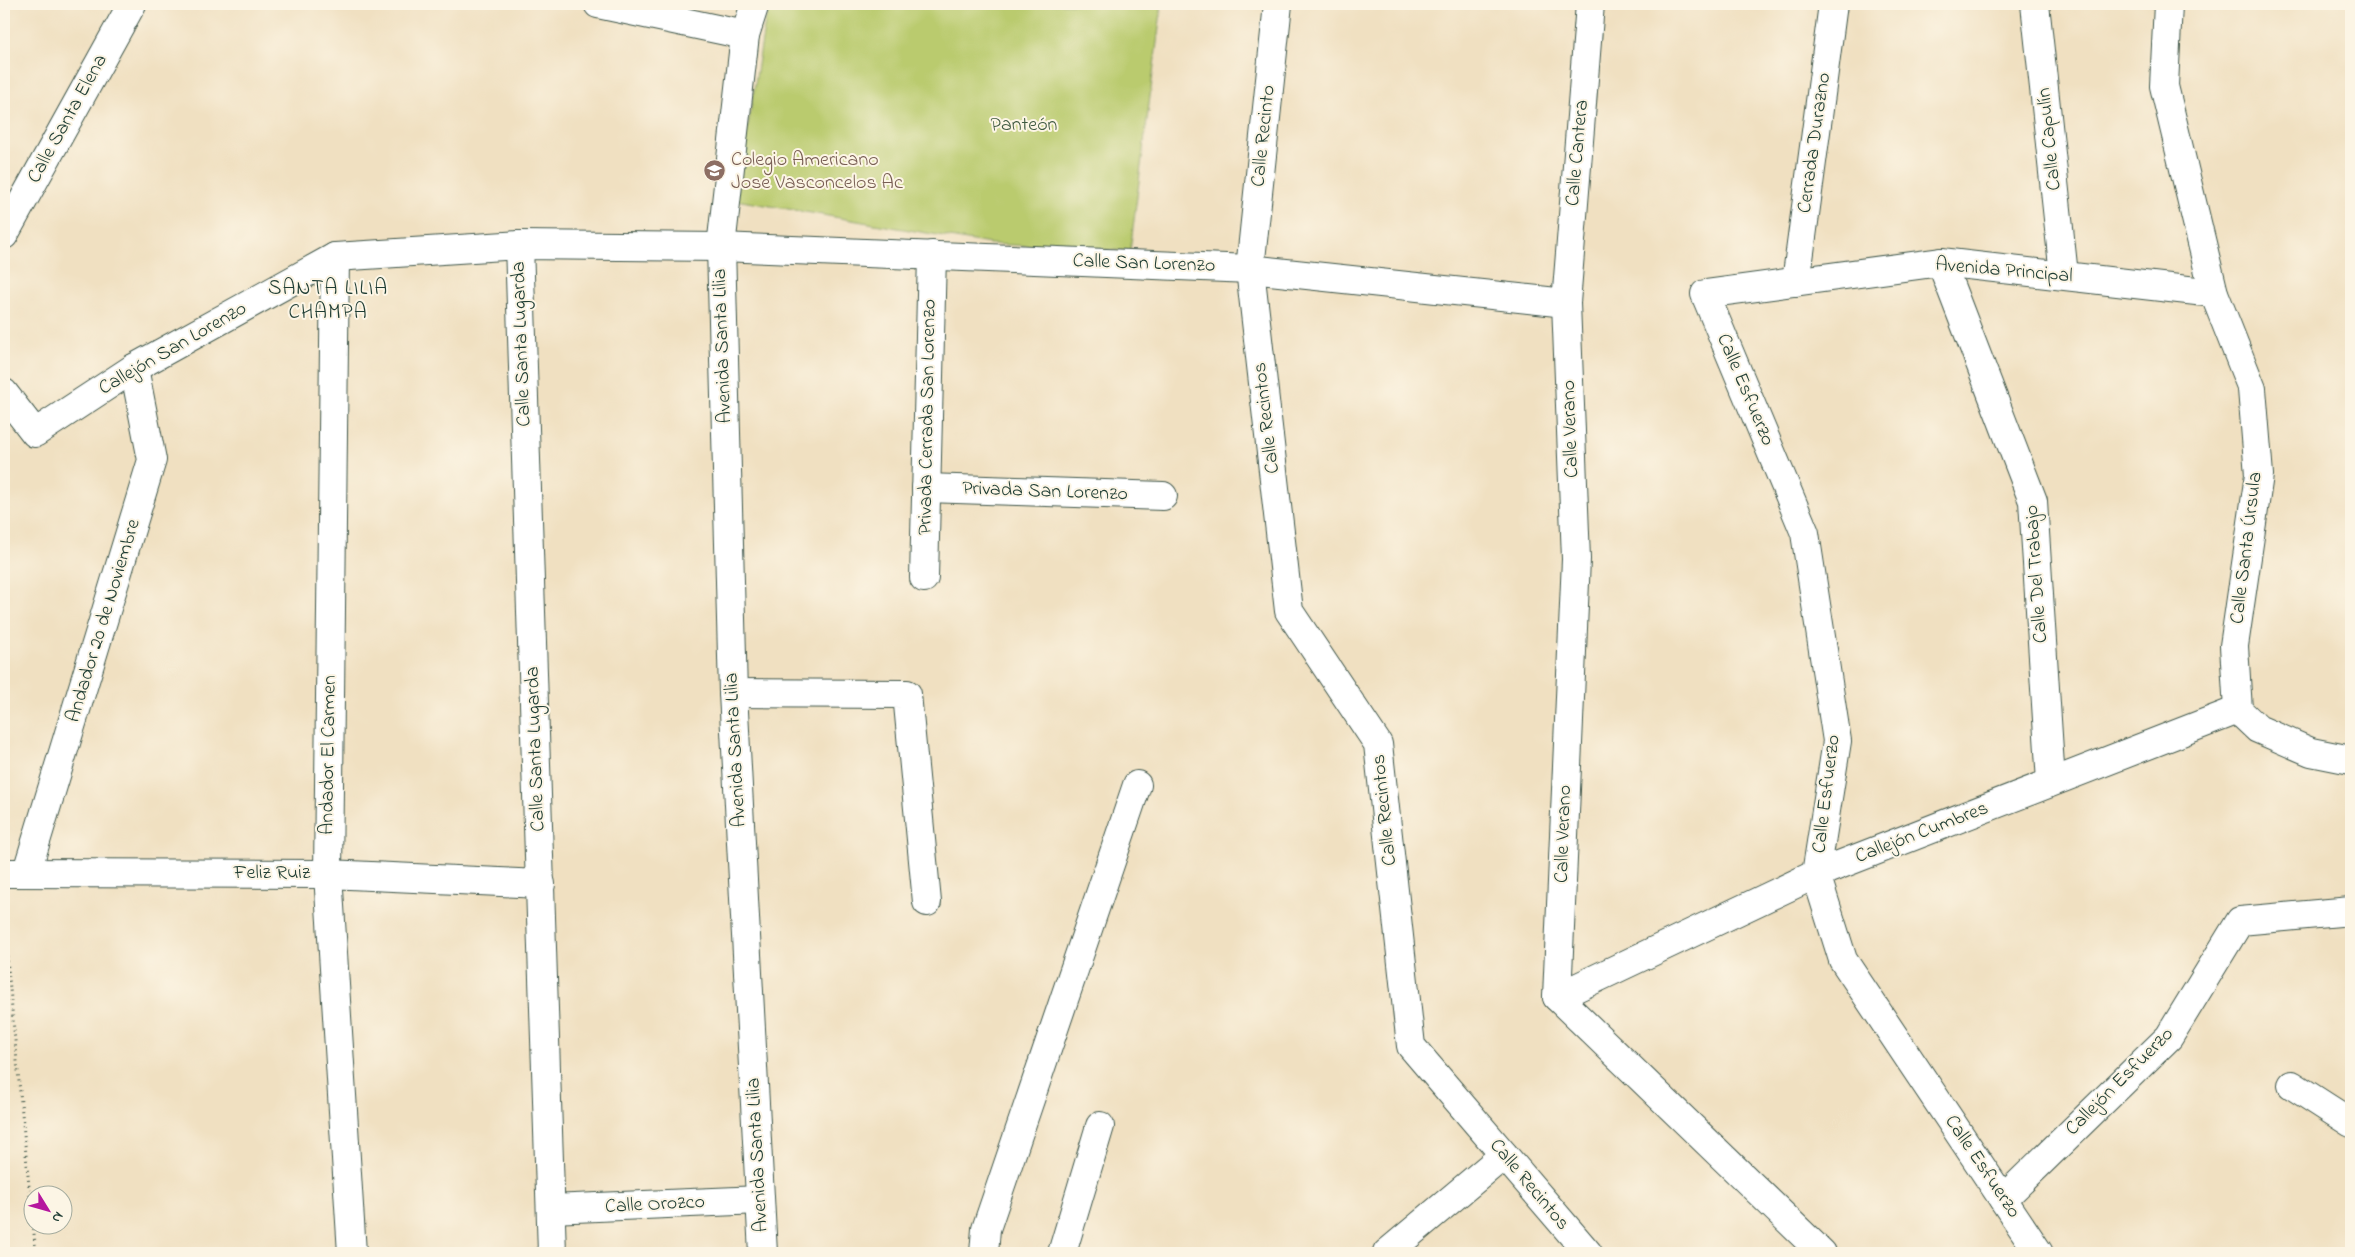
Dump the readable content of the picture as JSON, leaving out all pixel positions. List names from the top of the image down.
{
  "streets": {
    "street": [
      "Calle Santa Elena",
      "Calle Recinto",
      "Calle Capulín",
      "Cerrada Durazno",
      "Calle Cantera",
      "Calle San Lorenzo",
      "Avenida Principal",
      "Calle Santa Lugarda",
      "Avenida Santa Lilia",
      "Callejón San Lorenzo",
      "Calle Esfuerzo",
      "Privada Cerrada San Lorenzo",
      "Calle Recintos",
      "Calle Verano",
      "Privada San Lorenzo",
      "Calle Santa Úrsula",
      "Calle Del Trabajo",
      "Andador 20 de Noviembre",
      "Andador El Carmen",
      "Callejón Cumbres",
      "Feliz Ruiz",
      "Callejón Esfuerzo",
      "Calle Orozco"
    ]
  },
  "crossings": [
    ["Calle Recinto", "Calle San Lorenzo"],
    ["Calle Recinto", "Calle Recintos"],
    ["Calle Capulín", "Avenida Principal"],
    ["Cerrada Durazno", "Avenida Principal"],
    ["Calle Cantera", "Calle San Lorenzo"],
    ["Calle Cantera", "Calle Verano"],
    ["Calle San Lorenzo", "Avenida Santa Lilia"],
    ["Calle San Lorenzo", "Callejón San Lorenzo"],
    ["Calle San Lorenzo", "Privada Cerrada San Lorenzo"],
    ["Calle San Lorenzo", "Calle Recintos"],
    ["Calle San Lorenzo", "Calle Verano"],
    ["Avenida Principal", "Calle Esfuerzo"],
    ["Avenida Principal", "Calle Santa Úrsula"],
    ["Avenida Principal", "Calle Del Trabajo"],
    ["Calle Santa Lugarda", "Callejón San Lorenzo"],
    ["Calle Santa Lugarda", "Feliz Ruiz"],
    ["Calle Santa Lugarda", "Calle Orozco"],
    ["Avenida Santa Lilia", "Callejón San Lorenzo"],
    ["Avenida Santa Lilia", "Calle Orozco"],
    ["Callejón San Lorenzo", "Andador 20 de Noviembre"],
    ["Callejón San Lorenzo", "Andador El Carmen"],
    ["Calle Esfuerzo", "Callejón Cumbres"],
    ["Calle Esfuerzo", "Callejón Esfuerzo"],
    ["Privada Cerrada San Lorenzo", "Privada San Lorenzo"],
    ["Calle Verano", "Callejón Cumbres"],
    ["Calle Santa Úrsula", "Callejón Cumbres"],
    ["Calle Del Trabajo", "Callejón Cumbres"],
    ["Andador 20 de Noviembre", "Feliz Ruiz"],
    ["Andador El Carmen", "Feliz Ruiz"]
  ],
  "districts": ["SANTA LILIA CHAMPA"],
  "parks": ["Panteón"],
  "places": {
    "school or university": ["Colegio Americano Jose Vasconcelos Ac"]
  },
  "north": "bottom right"
}
